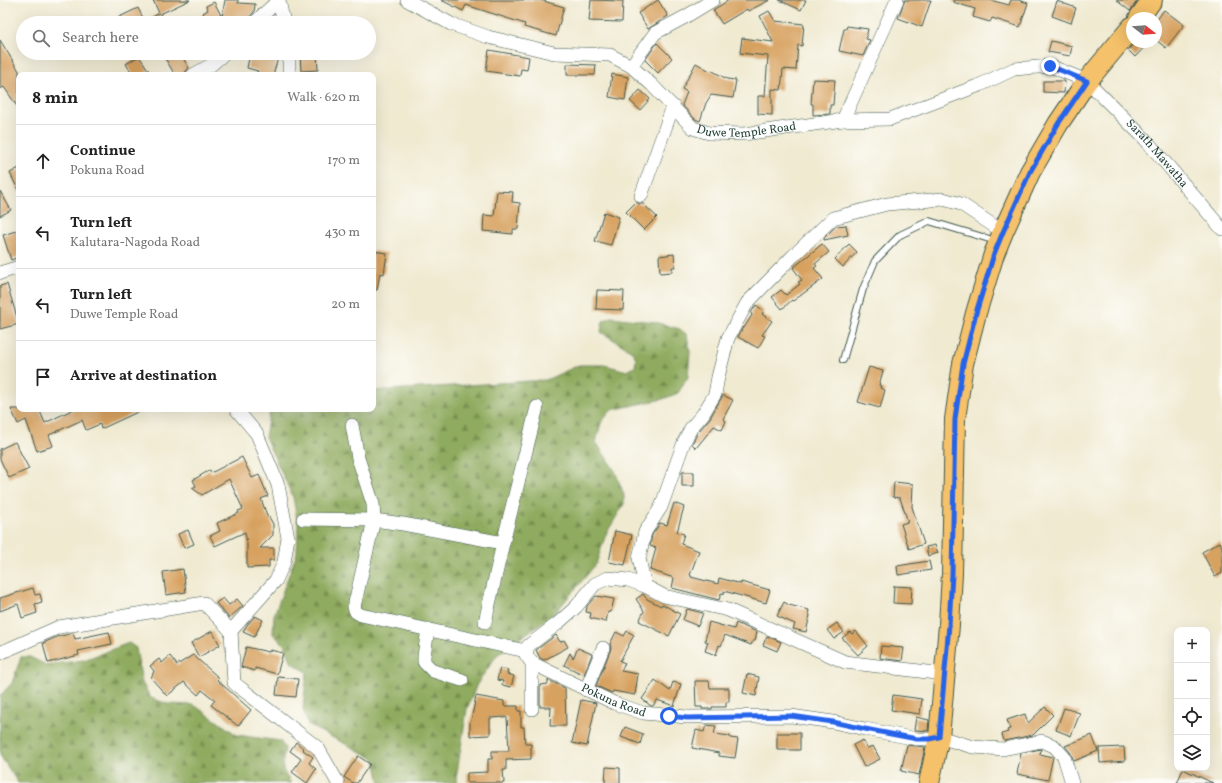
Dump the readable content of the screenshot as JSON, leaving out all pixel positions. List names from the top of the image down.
{
  "streets": {
    "street": ["Duwe Temple Road", "Sarath Mawatha", "Pokuna Road"]
  },
  "crossings": [
    ["Duwe Temple Road", "Sarath Mawatha"]
  ],
  "north": "right",
  "page": {
    "search": "Search here",
    "heading": ["8 min", "Walk · 620 m"],
    "list": [
      ["Continue", "Pokuna Road", "170 m"],
      ["Turn left", "Kalutara-Nagoda Road", "430 m"],
      ["Turn left", "Duwe Temple Road", "20 m"],
      "Arrive at destination"
    ],
    "map_buttons": ["+", "−"]
  }
}
